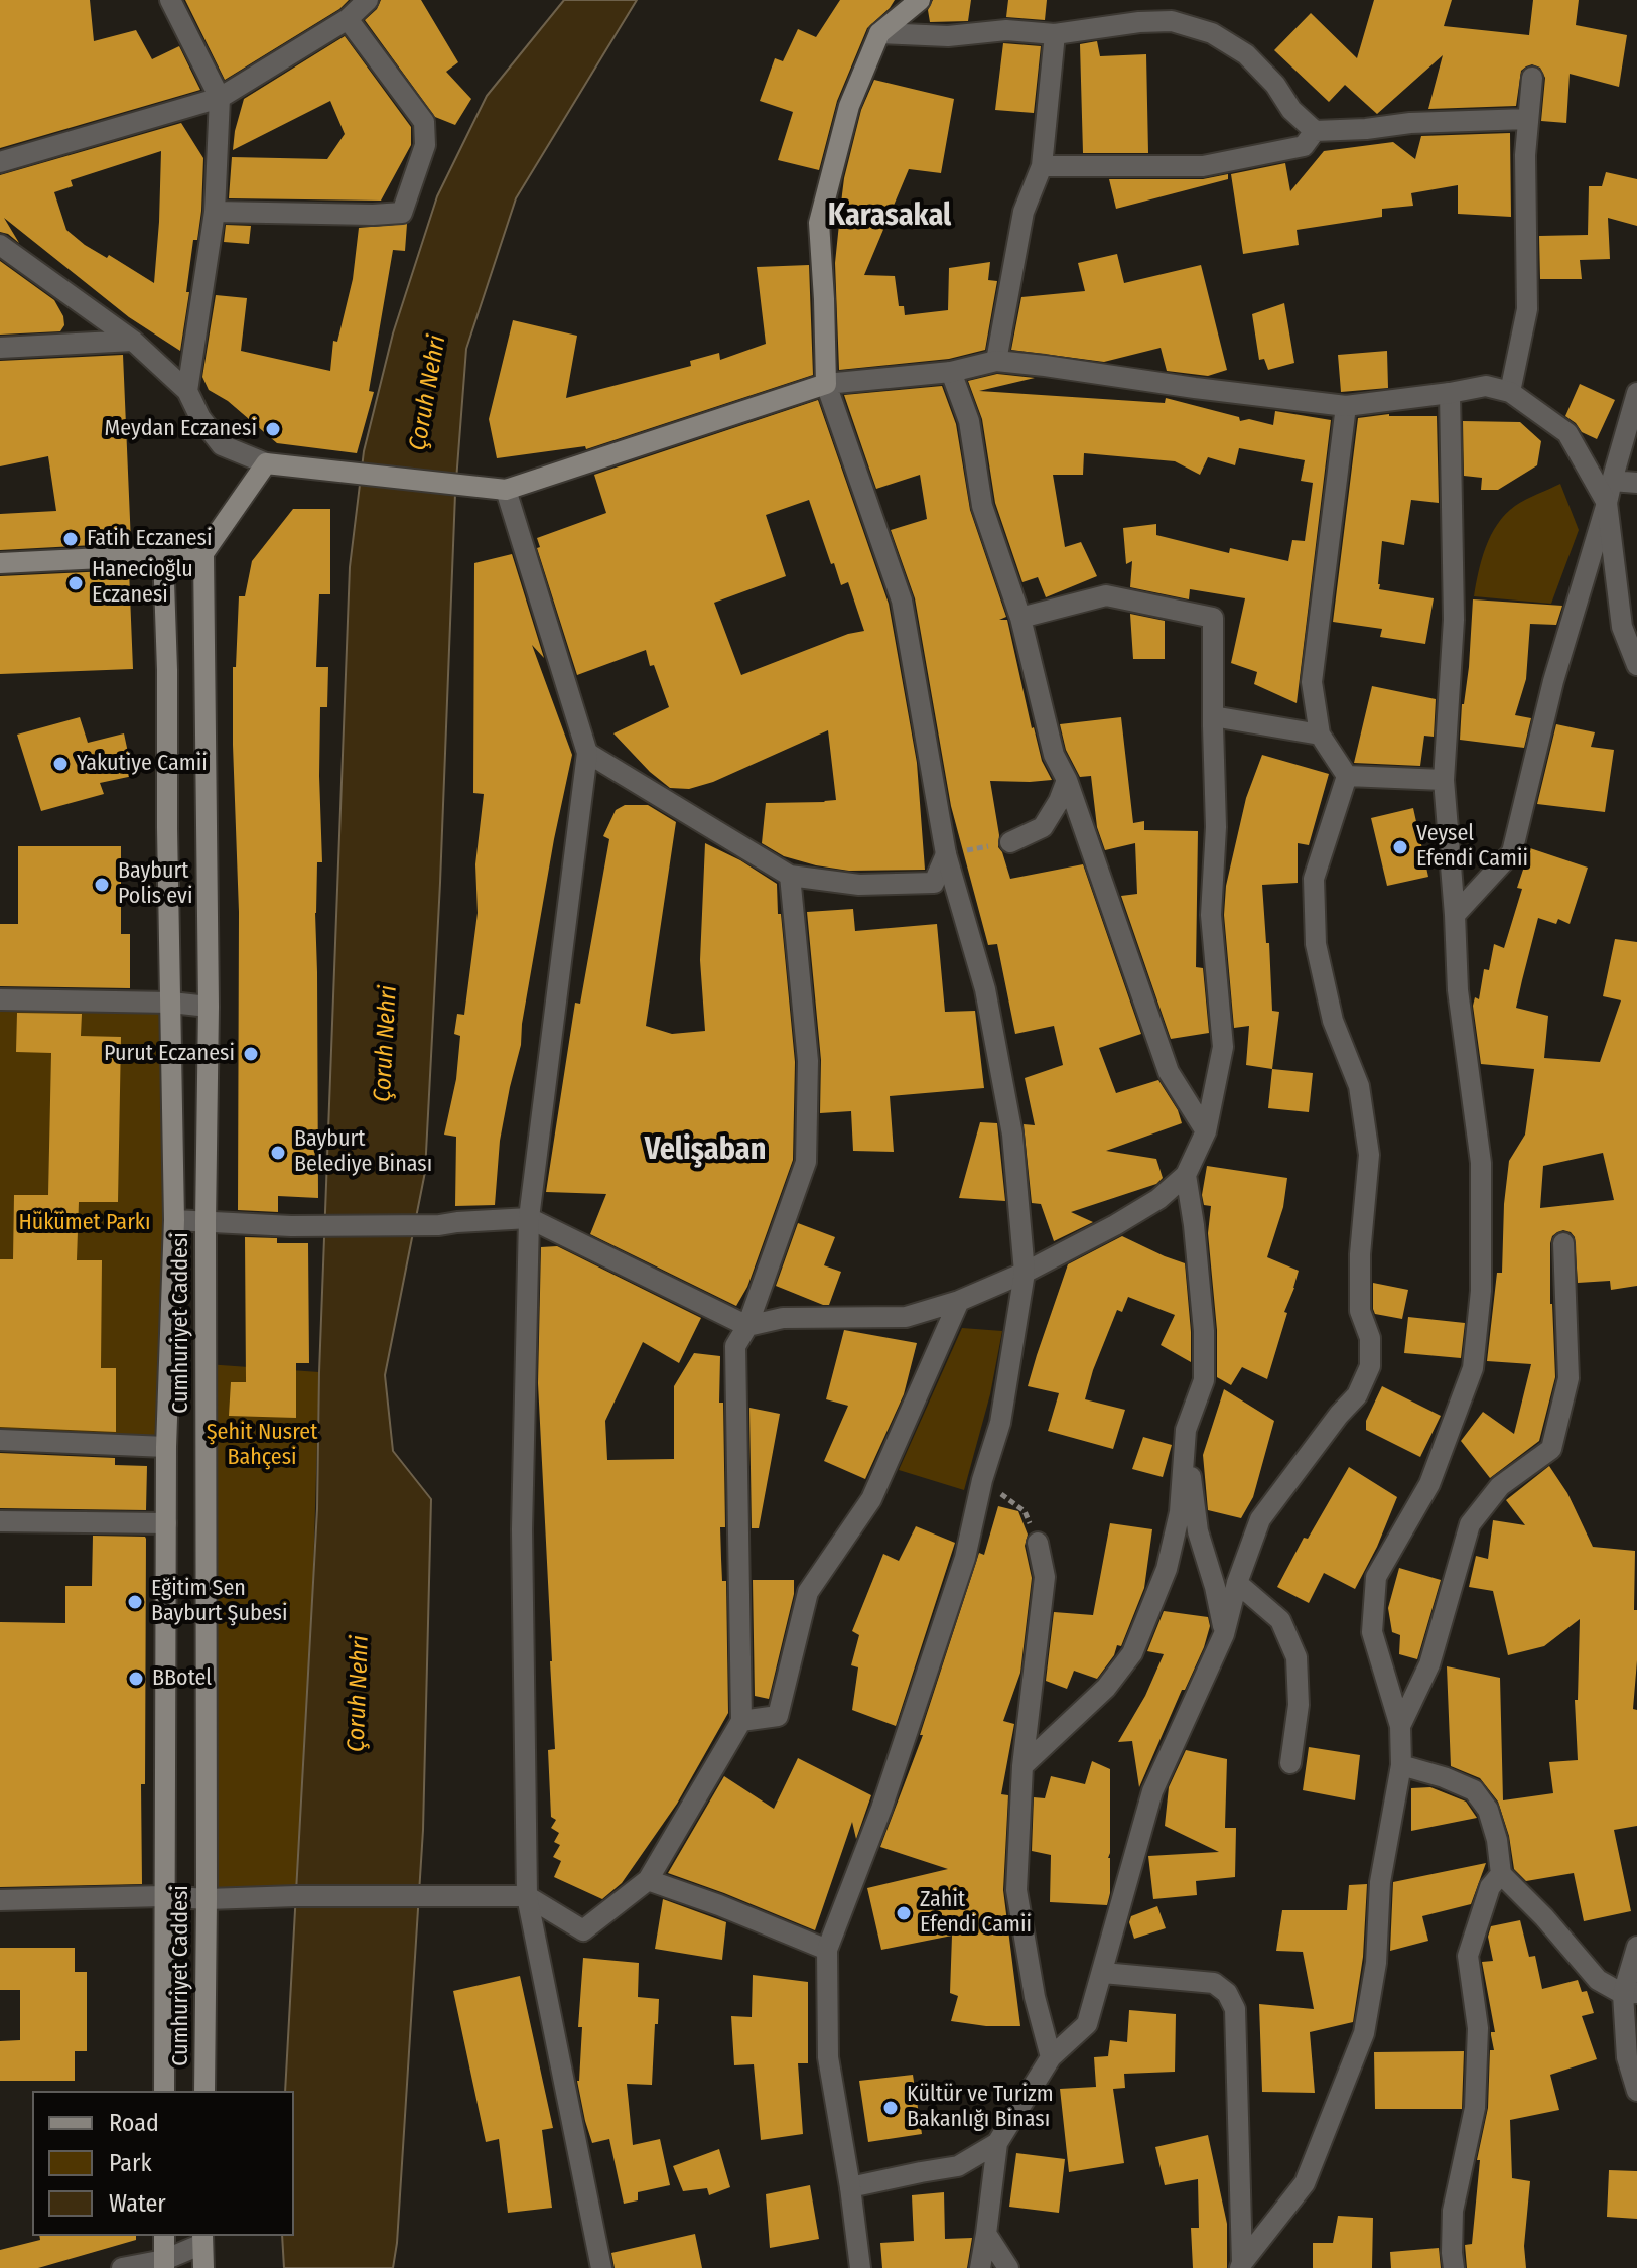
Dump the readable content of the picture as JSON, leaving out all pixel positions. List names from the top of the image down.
{
  "streets": {
    "main road": ["Cumhuriyet Caddesi"]
  },
  "districts": ["Karasakal", "Velişaban"],
  "water": ["Çoruh Nehri"],
  "parks": ["Hükümet Parkı", "Şehit Nusret Bahçesi"],
  "places": [
    "Meydan Eczanesi",
    "Fatih Eczanesi",
    "Hanecioğlu Eczanesi",
    "Yakutiye Camii",
    "Veysel Efendi Camii",
    "Bayburt Polis evi",
    "Purut Eczanesi",
    "Bayburt Belediye Binası",
    "Eğitim Sen Bayburt Şubesi",
    "BBotel",
    "Zahit Efendi Camii",
    "Kültür ve Turizm Bakanlığı Binası"
  ],
  "legend": ["Road", "Park", "Water"]
}
